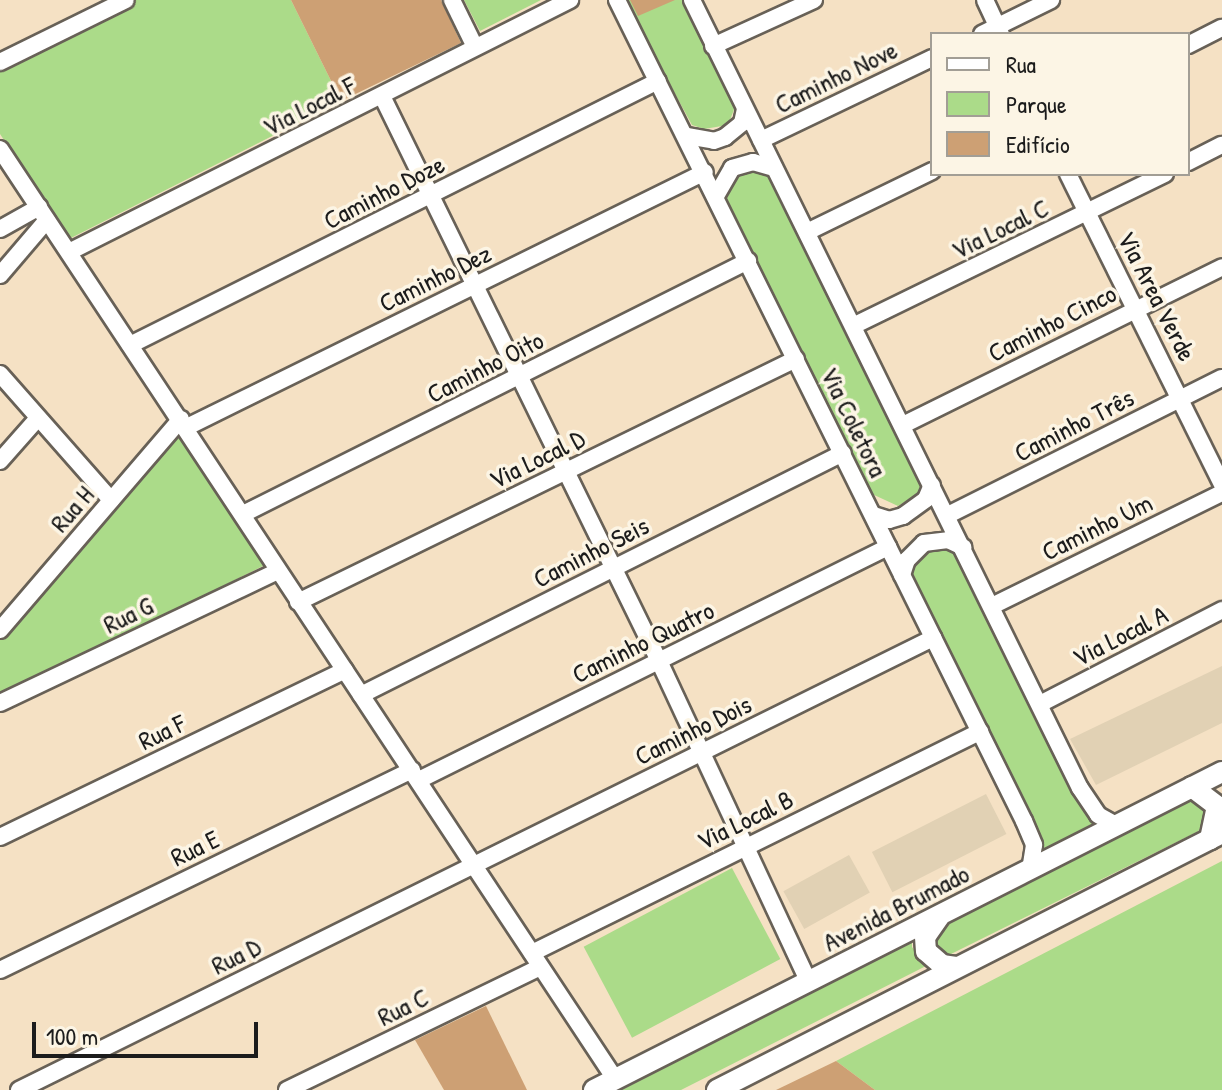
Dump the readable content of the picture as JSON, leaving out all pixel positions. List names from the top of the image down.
{
  "streets": {
    "main road": ["Avenida Brumado"],
    "street": [
      "Caminho Nove",
      "Via Local F",
      "Caminho Doze",
      "Via Local C",
      "Caminho Dez",
      "Via Area Verde",
      "Caminho Cinco",
      "Caminho Oito",
      "Via Coletora",
      "Caminho Três",
      "Via Local D",
      "Rua H",
      "Caminho Um",
      "Caminho Seis",
      "Rua G",
      "Via Local A",
      "Caminho Quatro",
      "Caminho Dois",
      "Rua F",
      "Via Local B",
      "Rua E",
      "Rua D",
      "Rua C"
    ]
  },
  "crossings": [
    ["Caminho Nove", "Via Coletora"],
    ["Caminho Doze", "Via Coletora"],
    ["Via Local C", "Via Area Verde"],
    ["Via Local C", "Via Coletora"],
    ["Caminho Dez", "Via Coletora"],
    ["Caminho Dez", "Rua H"],
    ["Via Area Verde", "Caminho Cinco"],
    ["Via Area Verde", "Caminho Três"],
    ["Caminho Cinco", "Via Coletora"],
    ["Caminho Oito", "Via Coletora"],
    ["Via Coletora", "Caminho Três"],
    ["Via Coletora", "Via Local D"],
    ["Via Coletora", "Caminho Um"],
    ["Via Coletora", "Caminho Seis"],
    ["Via Coletora", "Via Local A"],
    ["Via Coletora", "Caminho Quatro"],
    ["Via Coletora", "Caminho Dois"],
    ["Via Coletora", "Via Local B"],
    ["Via Coletora", "Avenida Brumado"],
    ["Caminho Quatro", "Rua E"],
    ["Caminho Dois", "Rua D"],
    ["Via Local B", "Rua C"]
  ],
  "legend": ["Rua", "Parque", "Edifício"],
  "scale_bar": "100 m"
}
